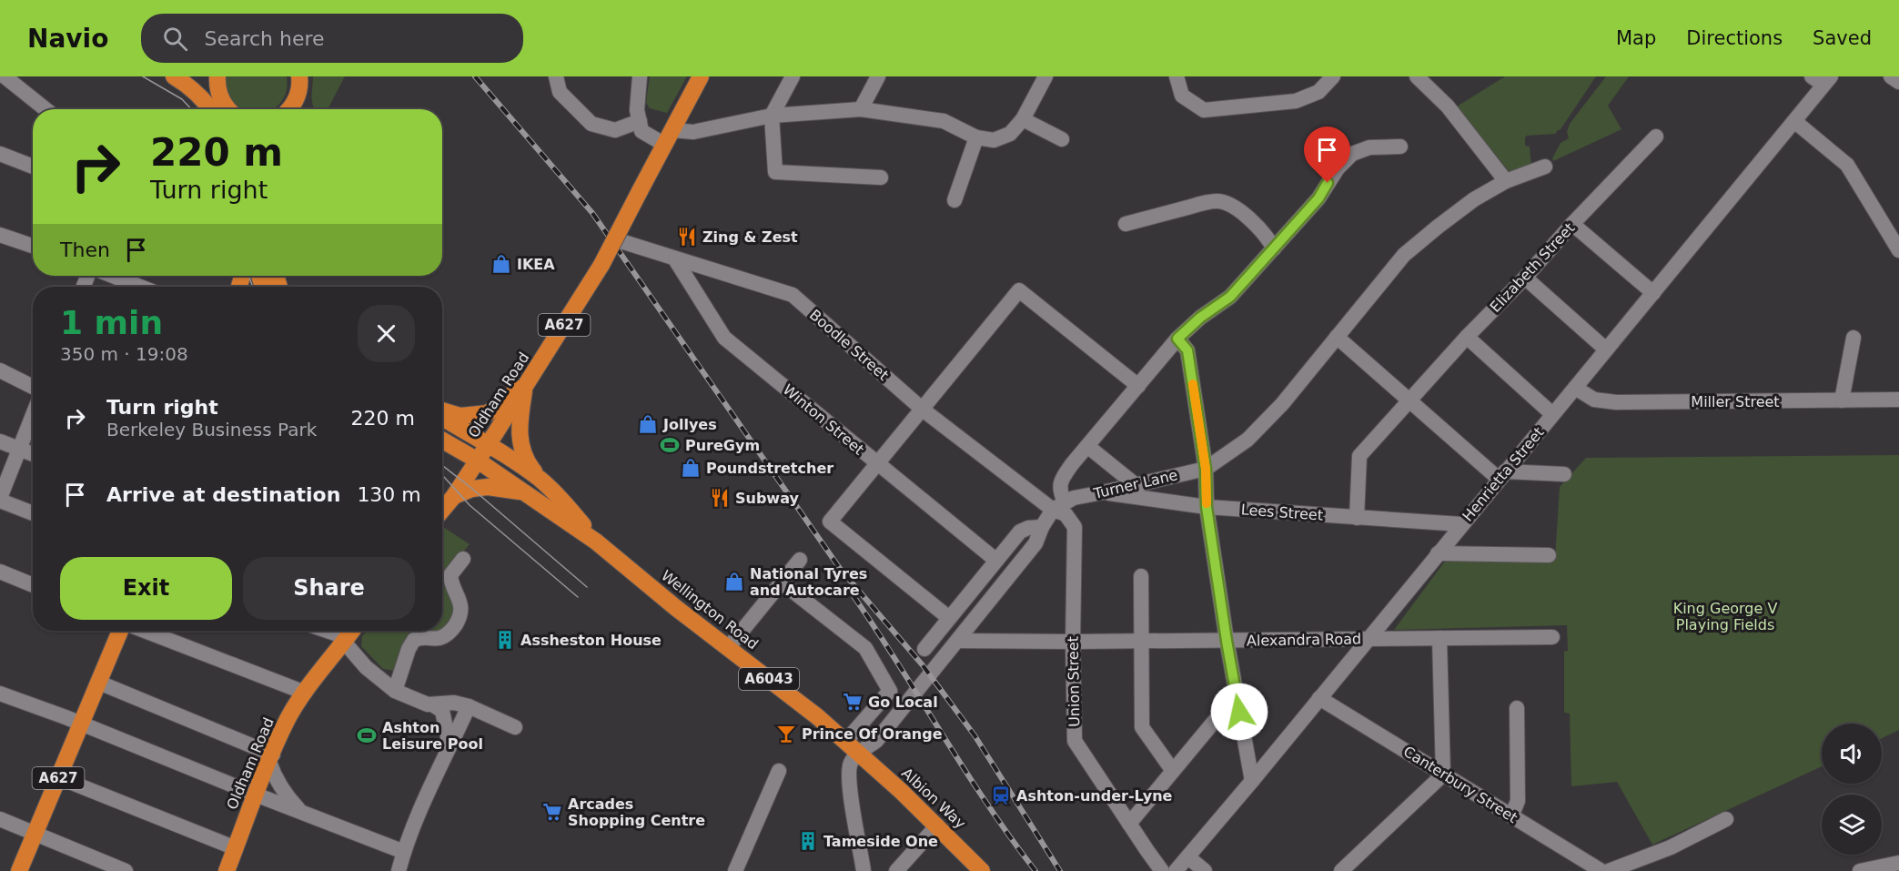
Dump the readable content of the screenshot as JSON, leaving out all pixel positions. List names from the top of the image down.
{
  "streets": {
    "highway": [
      "A627",
      "Oldham Road",
      "Wellington Road",
      "A6043",
      "Albion Way"
    ],
    "street": [
      "Elizabeth Street",
      "Boodle Street",
      "Miller Street",
      "Winton Street",
      "Henrietta Street",
      "Turner Lane",
      "Lees Street",
      "Alexandra Road",
      "Union Street",
      "Canterbury Street"
    ]
  },
  "crossings": [
    ["Elizabeth Street", "Lees Street"],
    ["A627", "Oldham Road"],
    ["Boodle Street", "Oldham Road"],
    ["Boodle Street", "Winton Street"],
    ["Boodle Street", "Turner Lane"],
    ["Boodle Street", "Union Street"],
    ["Oldham Road", "Wellington Road"],
    ["Oldham Road", "A6043"],
    ["Miller Street", "Henrietta Street"],
    ["Henrietta Street", "Lees Street"],
    ["Henrietta Street", "Alexandra Road"],
    ["Henrietta Street", "Canterbury Street"],
    ["Turner Lane", "Lees Street"],
    ["Turner Lane", "Union Street"],
    ["Wellington Road", "A6043"],
    ["Wellington Road", "Albion Way"],
    ["Alexandra Road", "Union Street"]
  ],
  "parks": ["King George V Playing Fields"],
  "places": {
    "restaurant": ["Zing & Zest", "Subway"],
    "shop": [
      "IKEA",
      "Jollyes",
      "Poundstretcher",
      "National Tyres and Autocare"
    ],
    "sports": ["PureGym", "Ashton Leisure Pool"],
    "building": ["Assheston House", "Tameside One"],
    "supermarket": ["Go Local", "Arcades Shopping Centre"],
    "bar": ["Prince Of Orange"],
    "station": ["Ashton-under-Lyne"]
  },
  "page": {
    "header": "Navio",
    "search": "Search here",
    "nav": ["Map", "Directions", "Saved"],
    "turn": ["220 m", "Turn right"],
    "then": "Then",
    "heading": ["1 min", "350 m · 19:08"],
    "list": [
      {
        "name": "Turn right",
        "note": "Berkeley Business Park",
        "value": "220 m"
      },
      {
        "name": "Arrive at destination",
        "value": "130 m"
      }
    ],
    "buttons": ["Exit", "Share"]
  }
}
